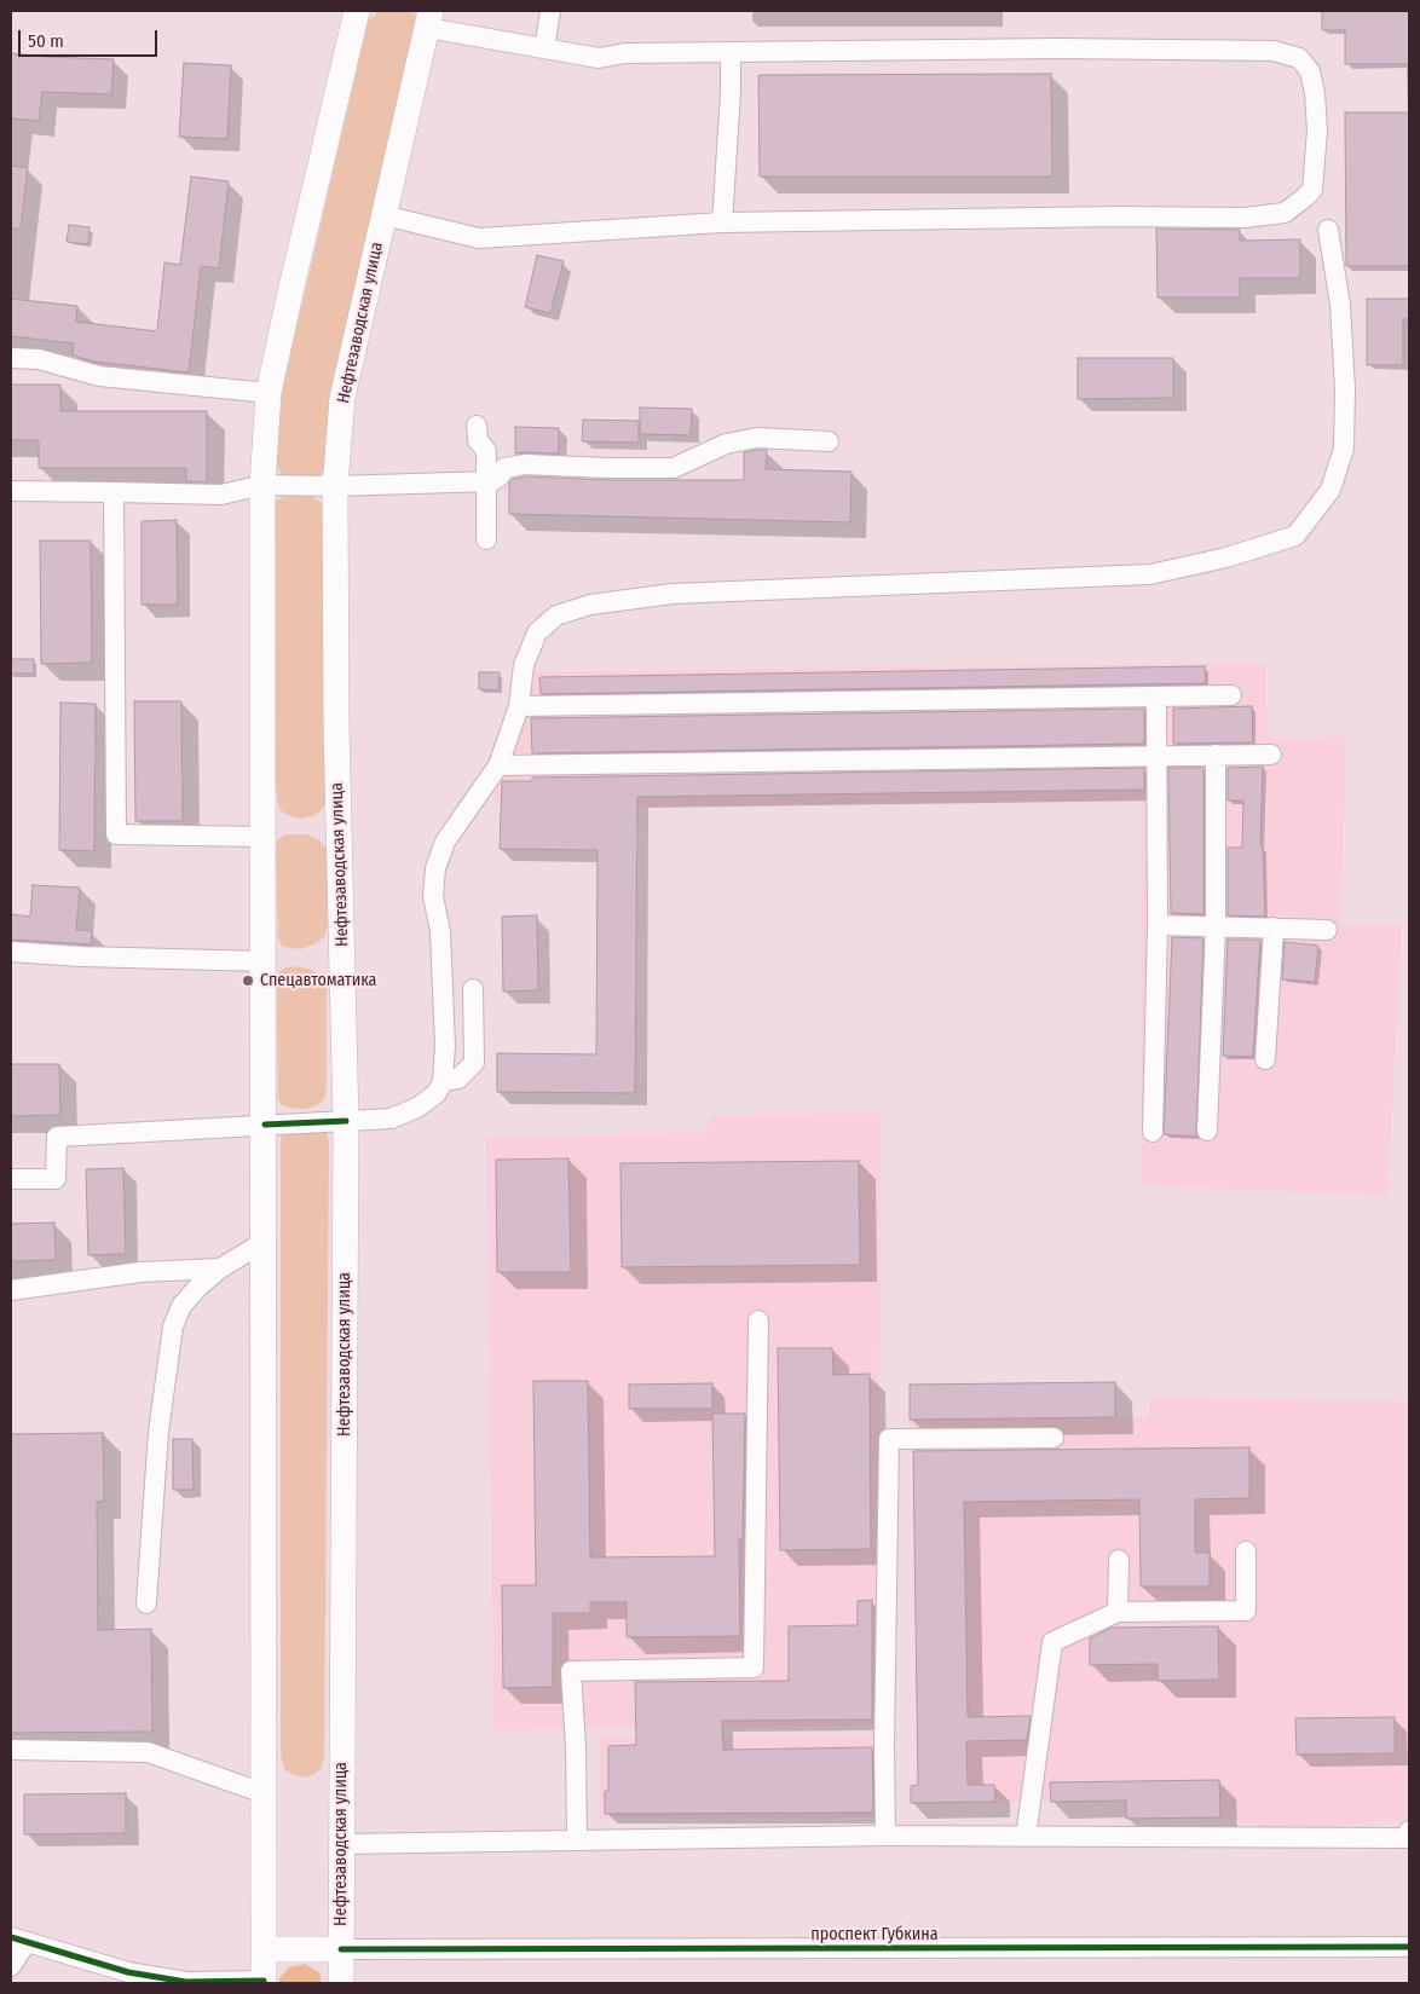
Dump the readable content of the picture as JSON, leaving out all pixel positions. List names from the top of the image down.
{
  "streets": {
    "main road": ["Нефтезаводская улица", "проспект Губкина"]
  },
  "crossings": [
    ["Нефтезаводская улица", "проспект Губкина"]
  ],
  "places": ["Спецавтоматика"],
  "scale_bar": "50 m"
}
